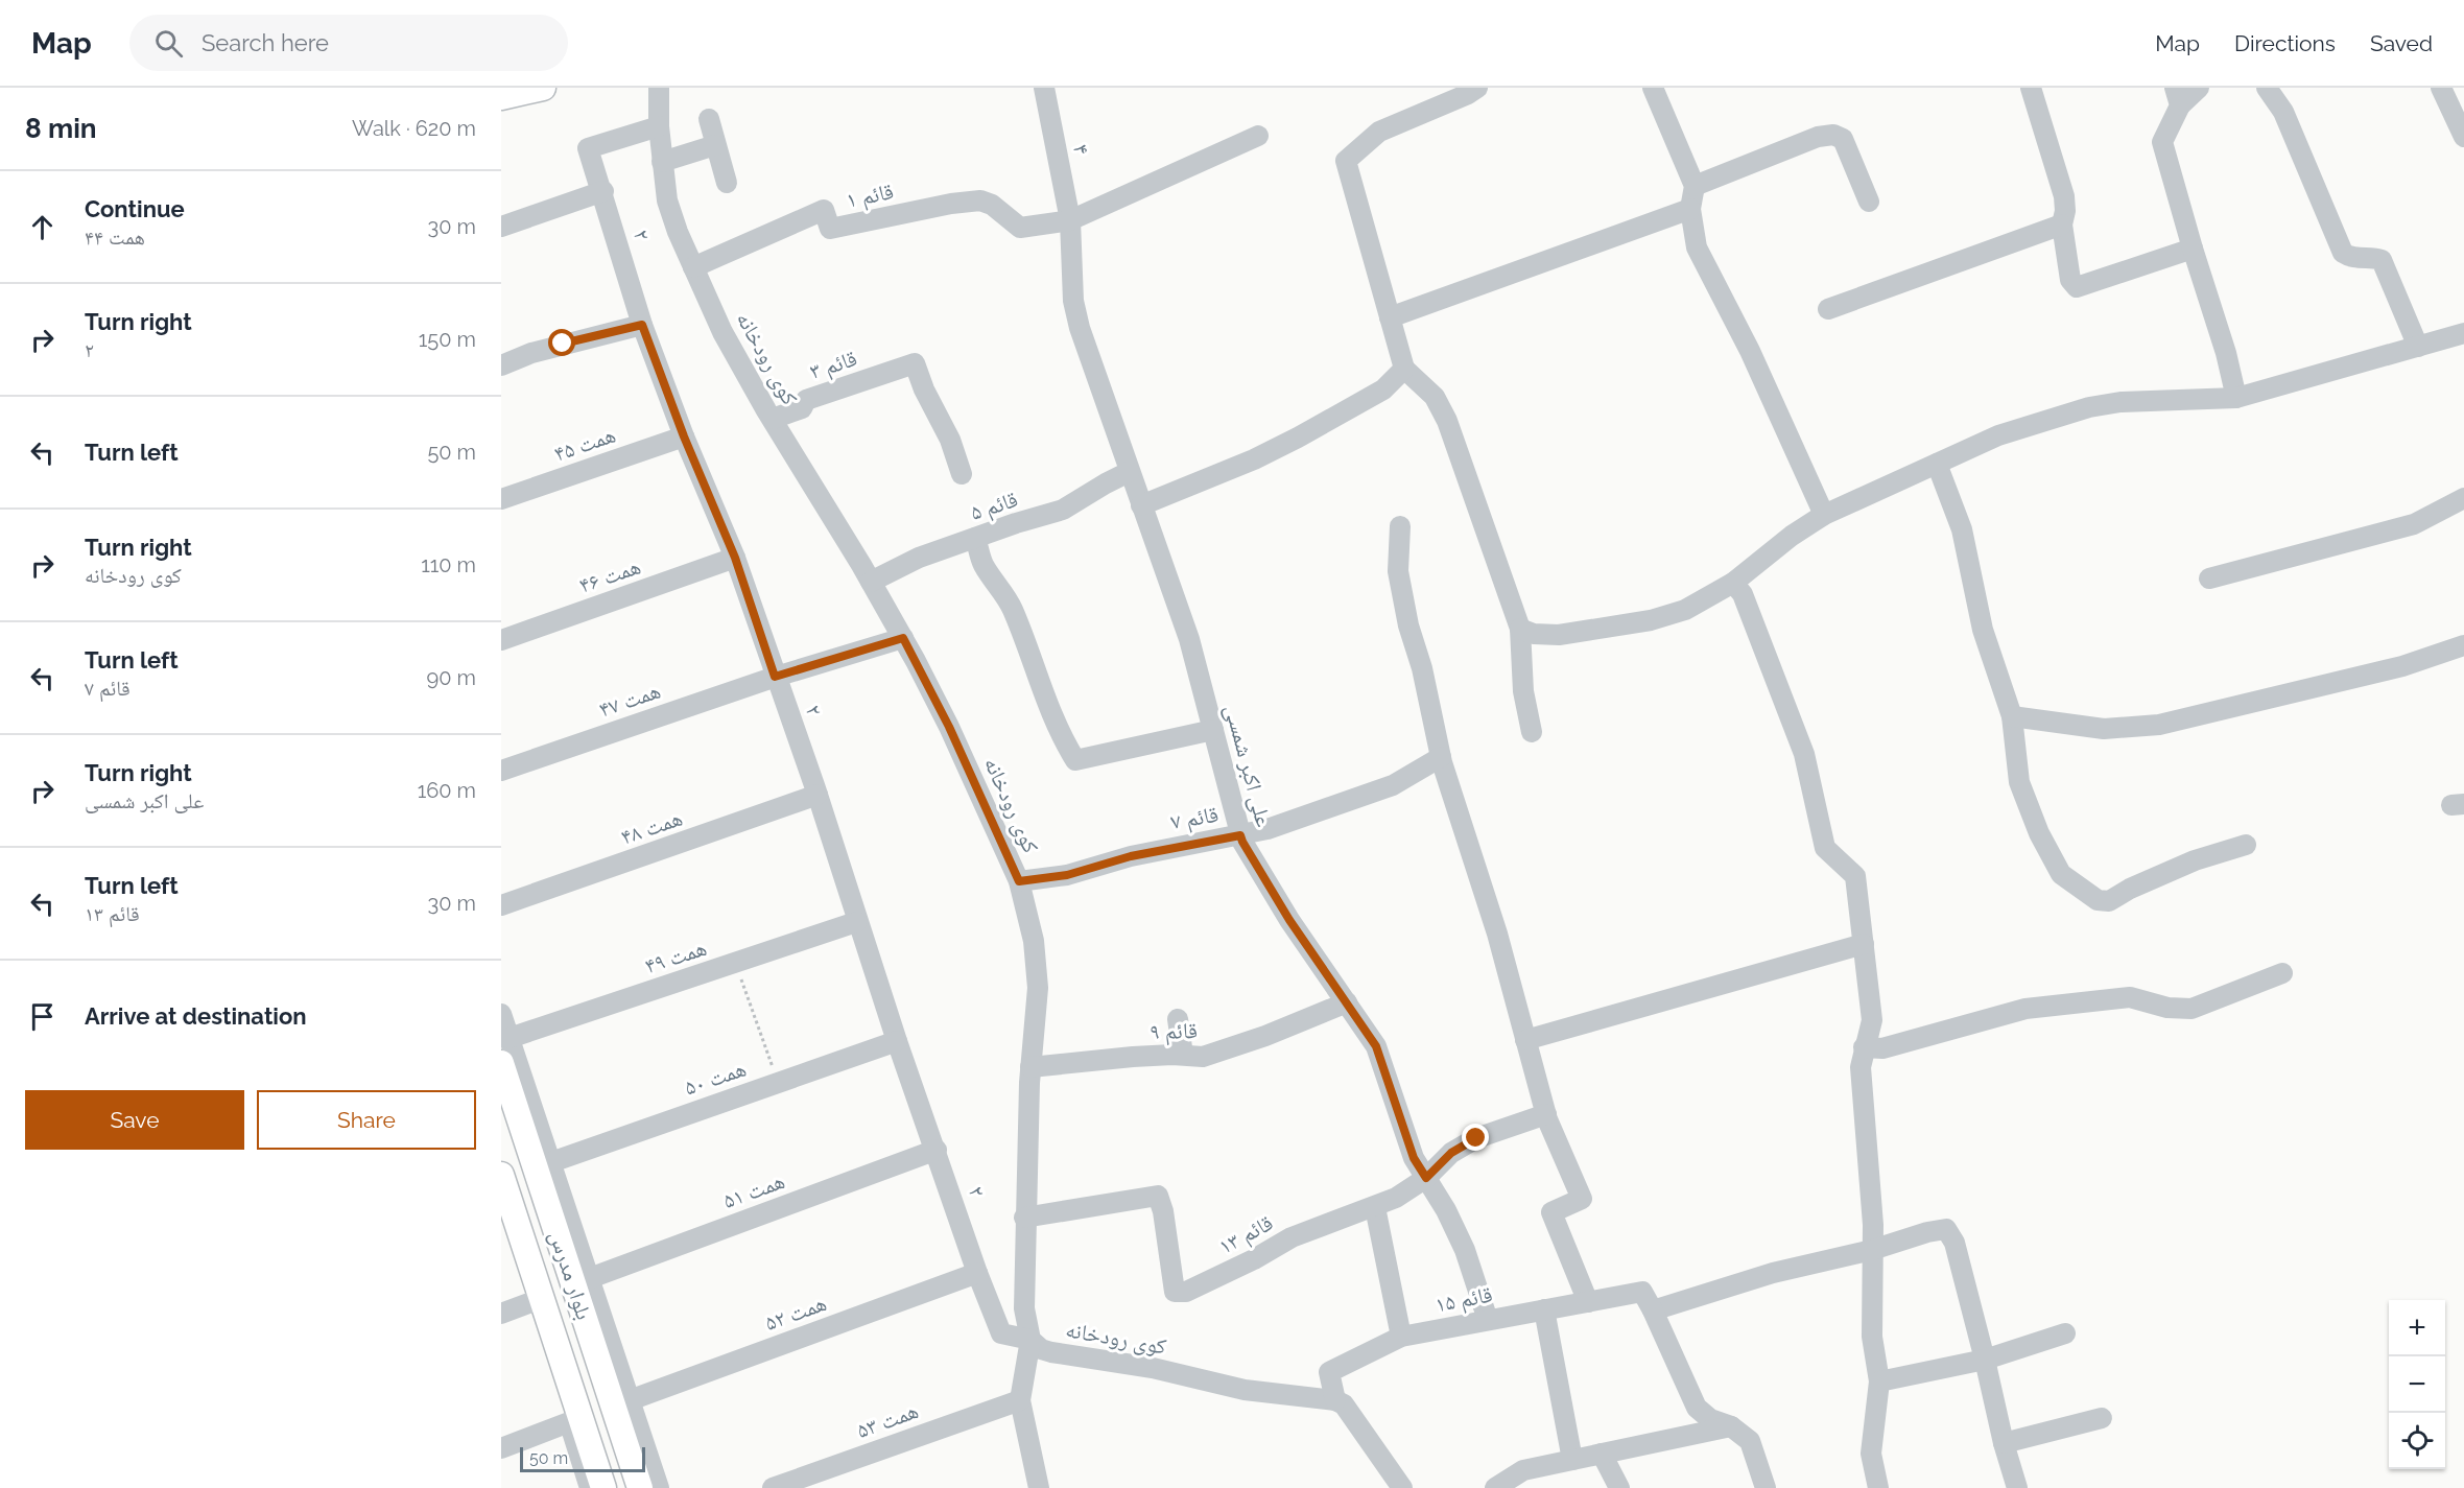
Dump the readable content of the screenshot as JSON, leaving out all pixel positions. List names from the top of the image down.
{
  "streets": {
    "main road": ["بلوار مدرس"],
    "street": [
      "۴",
      "قائم ۱",
      "۲",
      "کوی رودخانه",
      "قائم ۳",
      "همت ۴۵",
      "قائم ۵",
      "همت ۴۶",
      "همت ۴۷",
      "علی اکبر شمسی",
      "قائم ۷",
      "همت ۴۸",
      "همت ۴۹",
      "قائم ۹",
      "همت ۵۰",
      "همت ۵۱",
      "قائم ۱۳",
      "قائم ۱۵",
      "همت ۵۲",
      "همت ۵۳"
    ]
  },
  "crossings": [
    ["۴", "قائم ۱"],
    ["۴", "علی اکبر شمسی"],
    ["قائم ۱", "کوی رودخانه"],
    ["قائم ۱", "علی اکبر شمسی"],
    ["۲", "کوی رودخانه"],
    ["۲", "همت ۴۵"],
    ["۲", "همت ۴۶"],
    ["۲", "همت ۴۷"],
    ["۲", "همت ۴۸"],
    ["۲", "همت ۴۹"],
    ["۲", "همت ۵۰"],
    ["۲", "همت ۵۱"],
    ["۲", "همت ۵۲"],
    ["کوی رودخانه", "قائم ۳"],
    ["کوی رودخانه", "قائم ۵"],
    ["کوی رودخانه", "همت ۴۷"],
    ["کوی رودخانه", "قائم ۷"],
    ["کوی رودخانه", "قائم ۹"],
    ["کوی رودخانه", "قائم ۱۳"],
    ["کوی رودخانه", "قائم ۱۵"],
    ["قائم ۵", "علی اکبر شمسی"],
    ["علی اکبر شمسی", "قائم ۷"],
    ["علی اکبر شمسی", "قائم ۹"],
    ["علی اکبر شمسی", "قائم ۱۳"],
    ["علی اکبر شمسی", "قائم ۱۵"]
  ],
  "scale_bar": "50 m",
  "page": {
    "header": "Map",
    "search": "Search here",
    "nav": ["Map", "Directions", "Saved"],
    "heading": ["8 min", "Walk · 620 m"],
    "list": [
      ["Continue", "همت ۴۴", "30 m"],
      ["Turn right", "۲", "150 m"],
      ["Turn left", "50 m"],
      ["Turn right", "کوی رودخانه", "110 m"],
      ["Turn left", "قائم ۷", "90 m"],
      ["Turn right", "علی اکبر شمسی", "160 m"],
      ["Turn left", "قائم ۱۳", "30 m"],
      "Arrive at destination"
    ],
    "buttons": ["Save", "Share"],
    "map_buttons": ["+", "−"],
    "scale": "50 m"
  }
}
